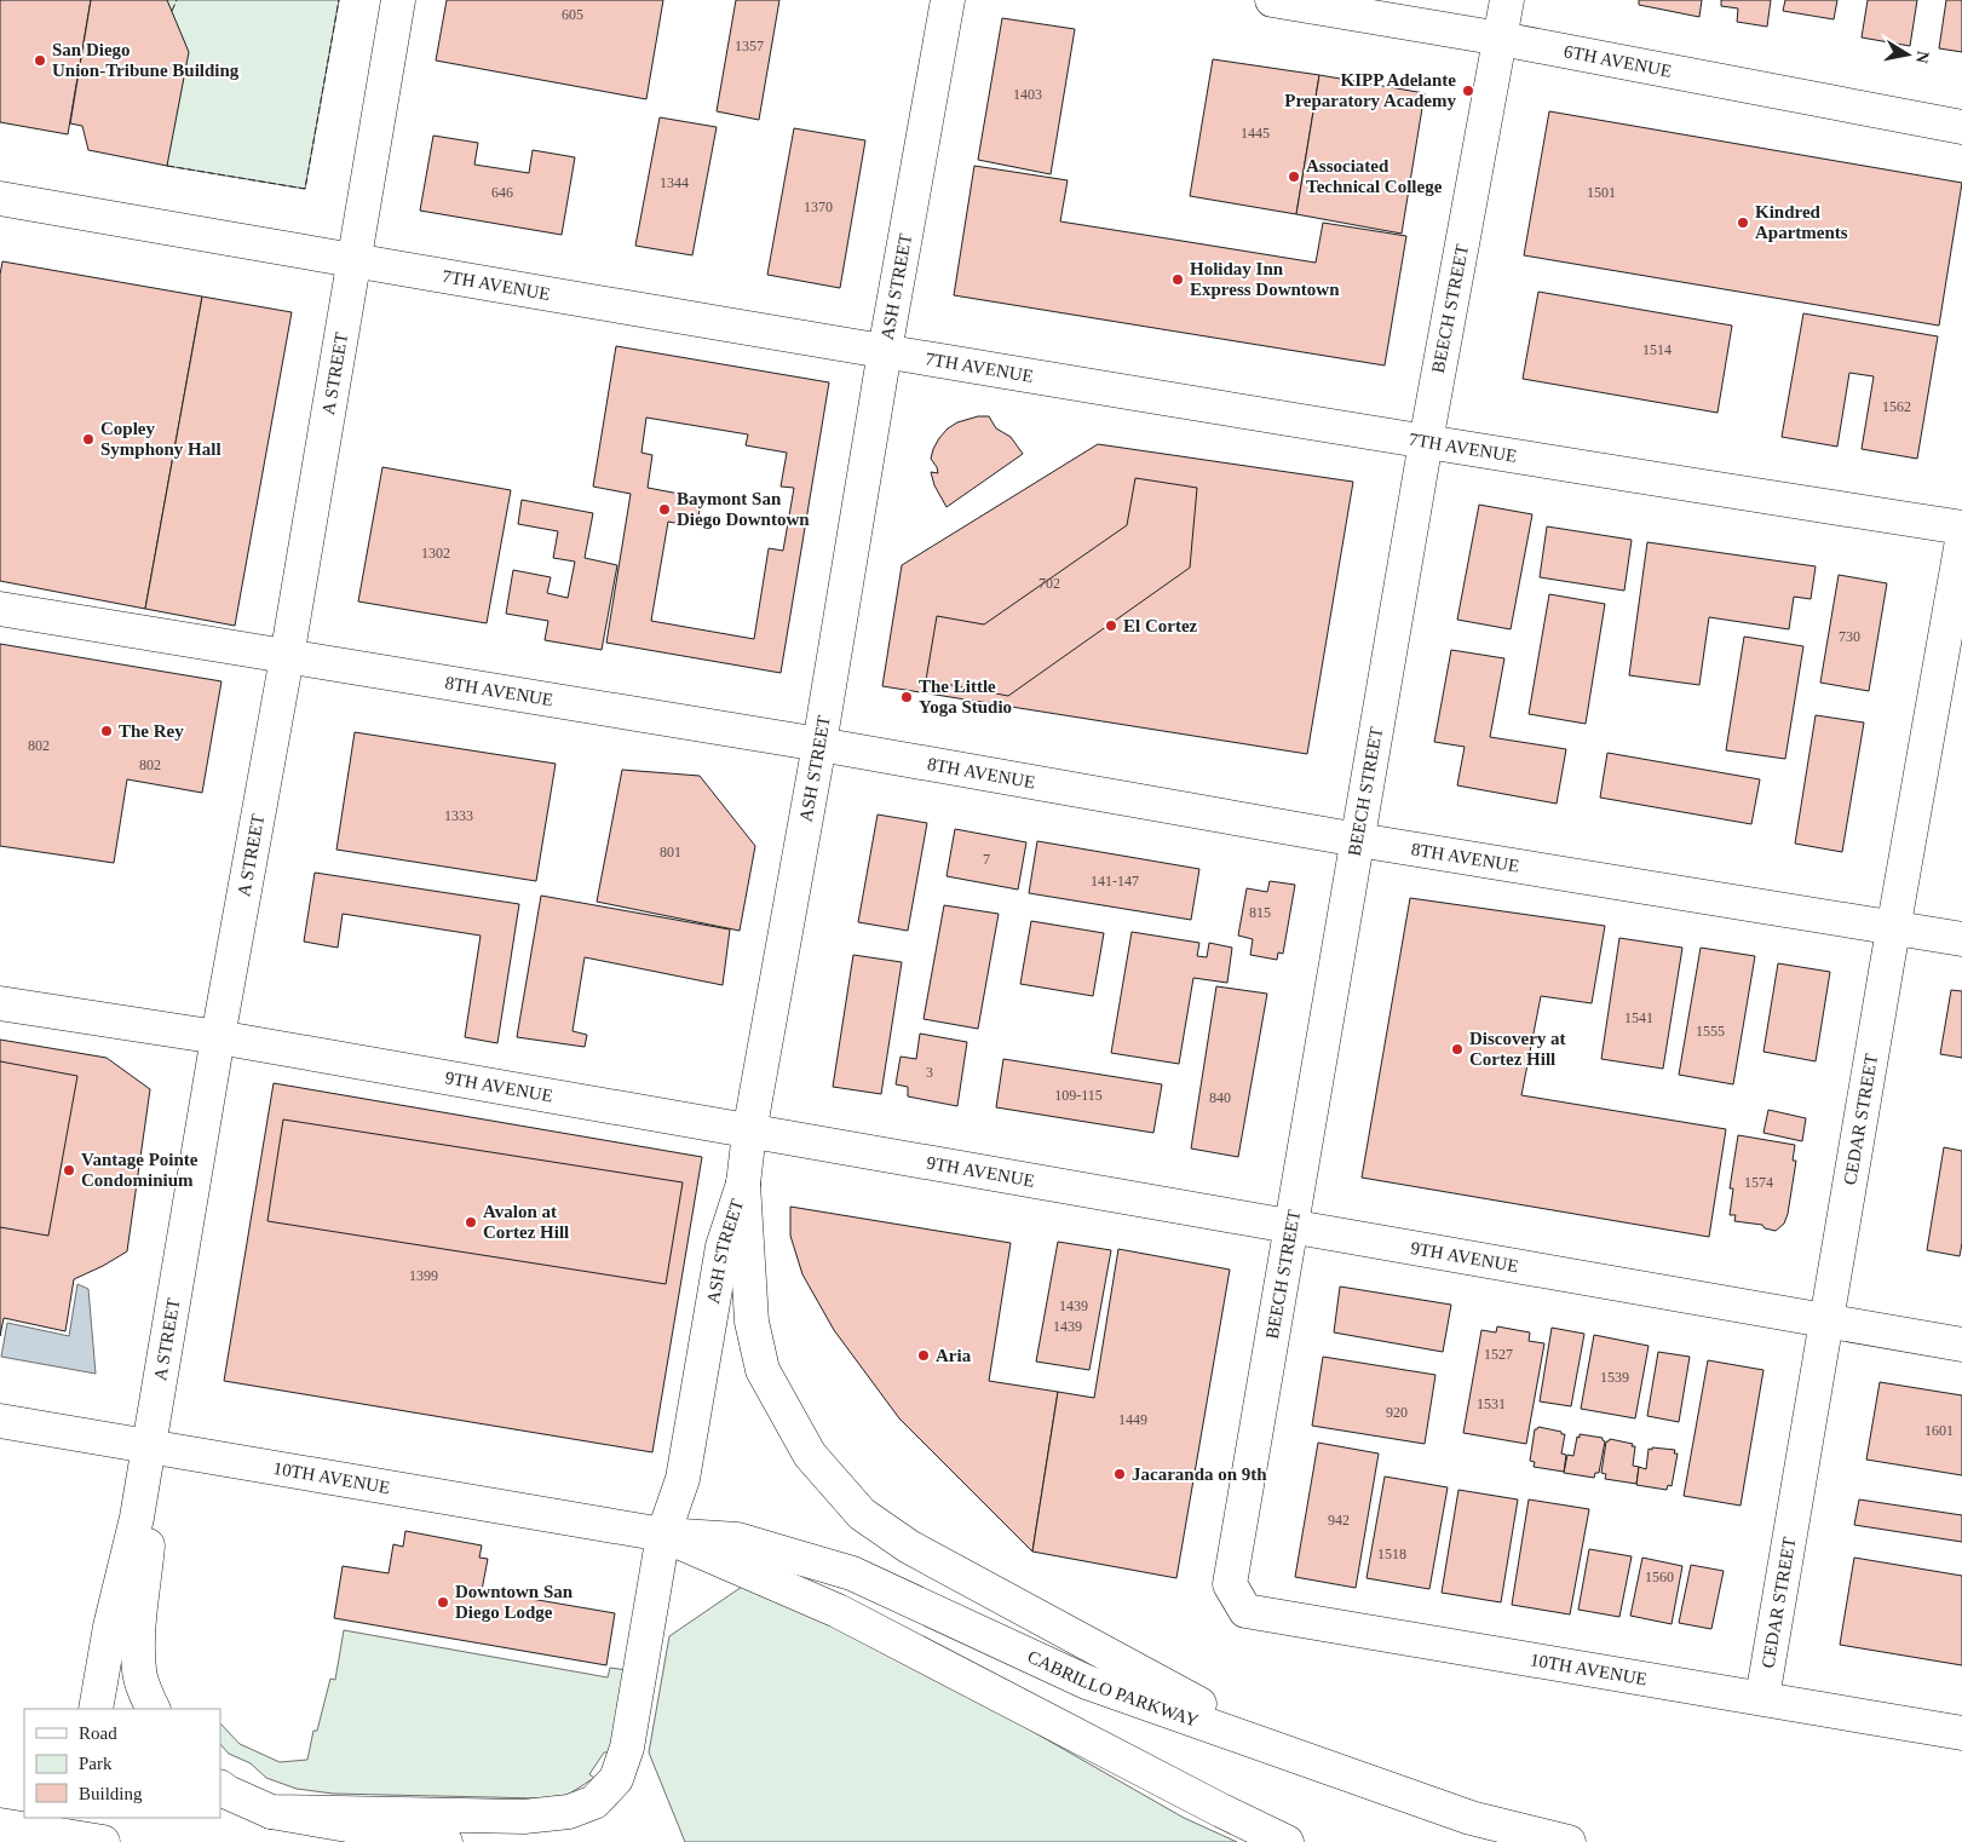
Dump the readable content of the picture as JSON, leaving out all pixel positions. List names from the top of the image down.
{
  "streets": {
    "main road": [
      "6TH AVENUE",
      "7TH AVENUE",
      "ASH STREET",
      "BEECH STREET",
      "A STREET",
      "8TH AVENUE",
      "9TH AVENUE",
      "CEDAR STREET",
      "10TH AVENUE",
      "CABRILLO PARKWAY"
    ]
  },
  "crossings": [
    ["6TH AVENUE", "BEECH STREET"],
    ["7TH AVENUE", "ASH STREET"],
    ["7TH AVENUE", "BEECH STREET"],
    ["7TH AVENUE", "A STREET"],
    ["ASH STREET", "8TH AVENUE"],
    ["ASH STREET", "9TH AVENUE"],
    ["ASH STREET", "10TH AVENUE"],
    ["ASH STREET", "CABRILLO PARKWAY"],
    ["BEECH STREET", "8TH AVENUE"],
    ["BEECH STREET", "9TH AVENUE"],
    ["BEECH STREET", "10TH AVENUE"],
    ["A STREET", "8TH AVENUE"],
    ["A STREET", "9TH AVENUE"],
    ["A STREET", "10TH AVENUE"],
    ["8TH AVENUE", "CEDAR STREET"],
    ["9TH AVENUE", "CEDAR STREET"],
    ["CEDAR STREET", "10TH AVENUE"],
    ["10TH AVENUE", "CABRILLO PARKWAY"]
  ],
  "places": [
    "San Diego Union-Tribune Building",
    "KIPP Adelante Preparatory Academy",
    "Associated Technical College",
    "Kindred Apartments",
    "Holiday Inn Express Downtown",
    "Copley Symphony Hall",
    "Baymont San Diego Downtown",
    "El Cortez",
    "The Little Yoga Studio",
    "The Rey",
    "Discovery at Cortez Hill",
    "Vantage Pointe Condominium",
    "Avalon at Cortez Hill",
    "Aria",
    "Jacaranda on 9th",
    "Downtown San Diego Lodge"
  ],
  "house_numbers": [
    "605",
    "1357",
    "1403",
    "1445",
    "1344",
    "646",
    "1501",
    "1370",
    "1514",
    "1562",
    "1302",
    "702",
    "730",
    "802",
    "802",
    "1333",
    "801",
    "7",
    "141-147",
    "815",
    "1541",
    "1555",
    "3",
    "109-115",
    "840",
    "1574",
    "1399",
    "1439",
    "1439",
    "1527",
    "1539",
    "1531",
    "920",
    "1449",
    "1601",
    "942",
    "1518",
    "1560"
  ],
  "legend": ["Road", "Park", "Building"],
  "north": "right"
}
